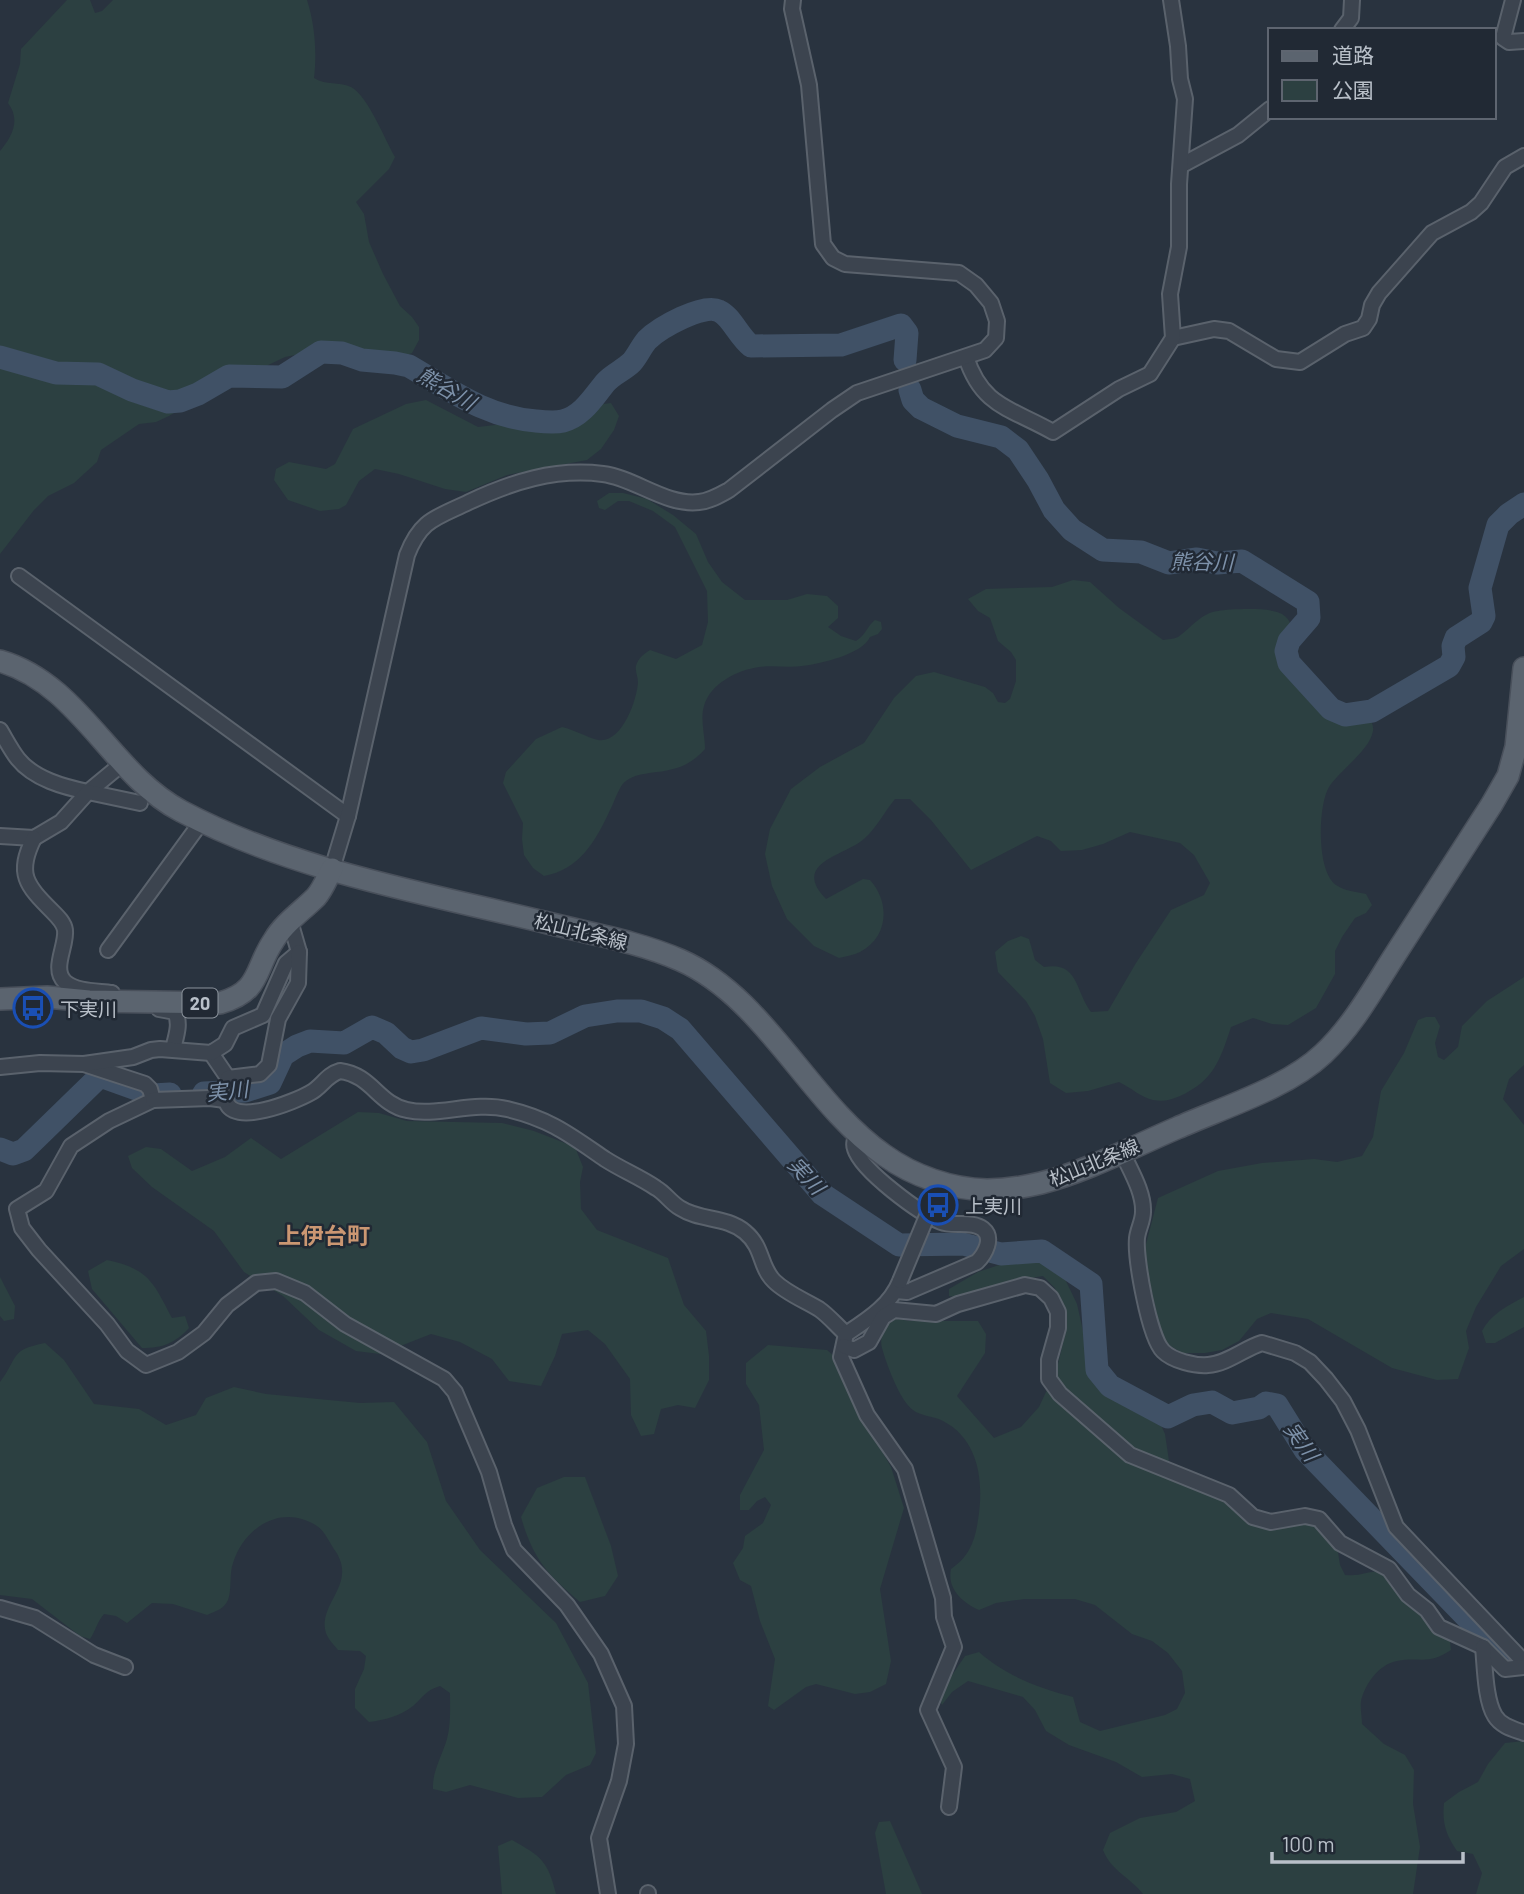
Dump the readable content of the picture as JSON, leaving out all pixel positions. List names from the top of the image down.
{
  "streets": {
    "main road": ["松山北条線", "20"]
  },
  "crossings": [
    ["松山北条線", "20"]
  ],
  "districts": ["上伊台町"],
  "water": ["熊谷川", "実川"],
  "places": {
    "bus stop": ["下実川", "上実川"]
  },
  "legend": ["道路", "公園"],
  "scale_bar": "100 m"
}
